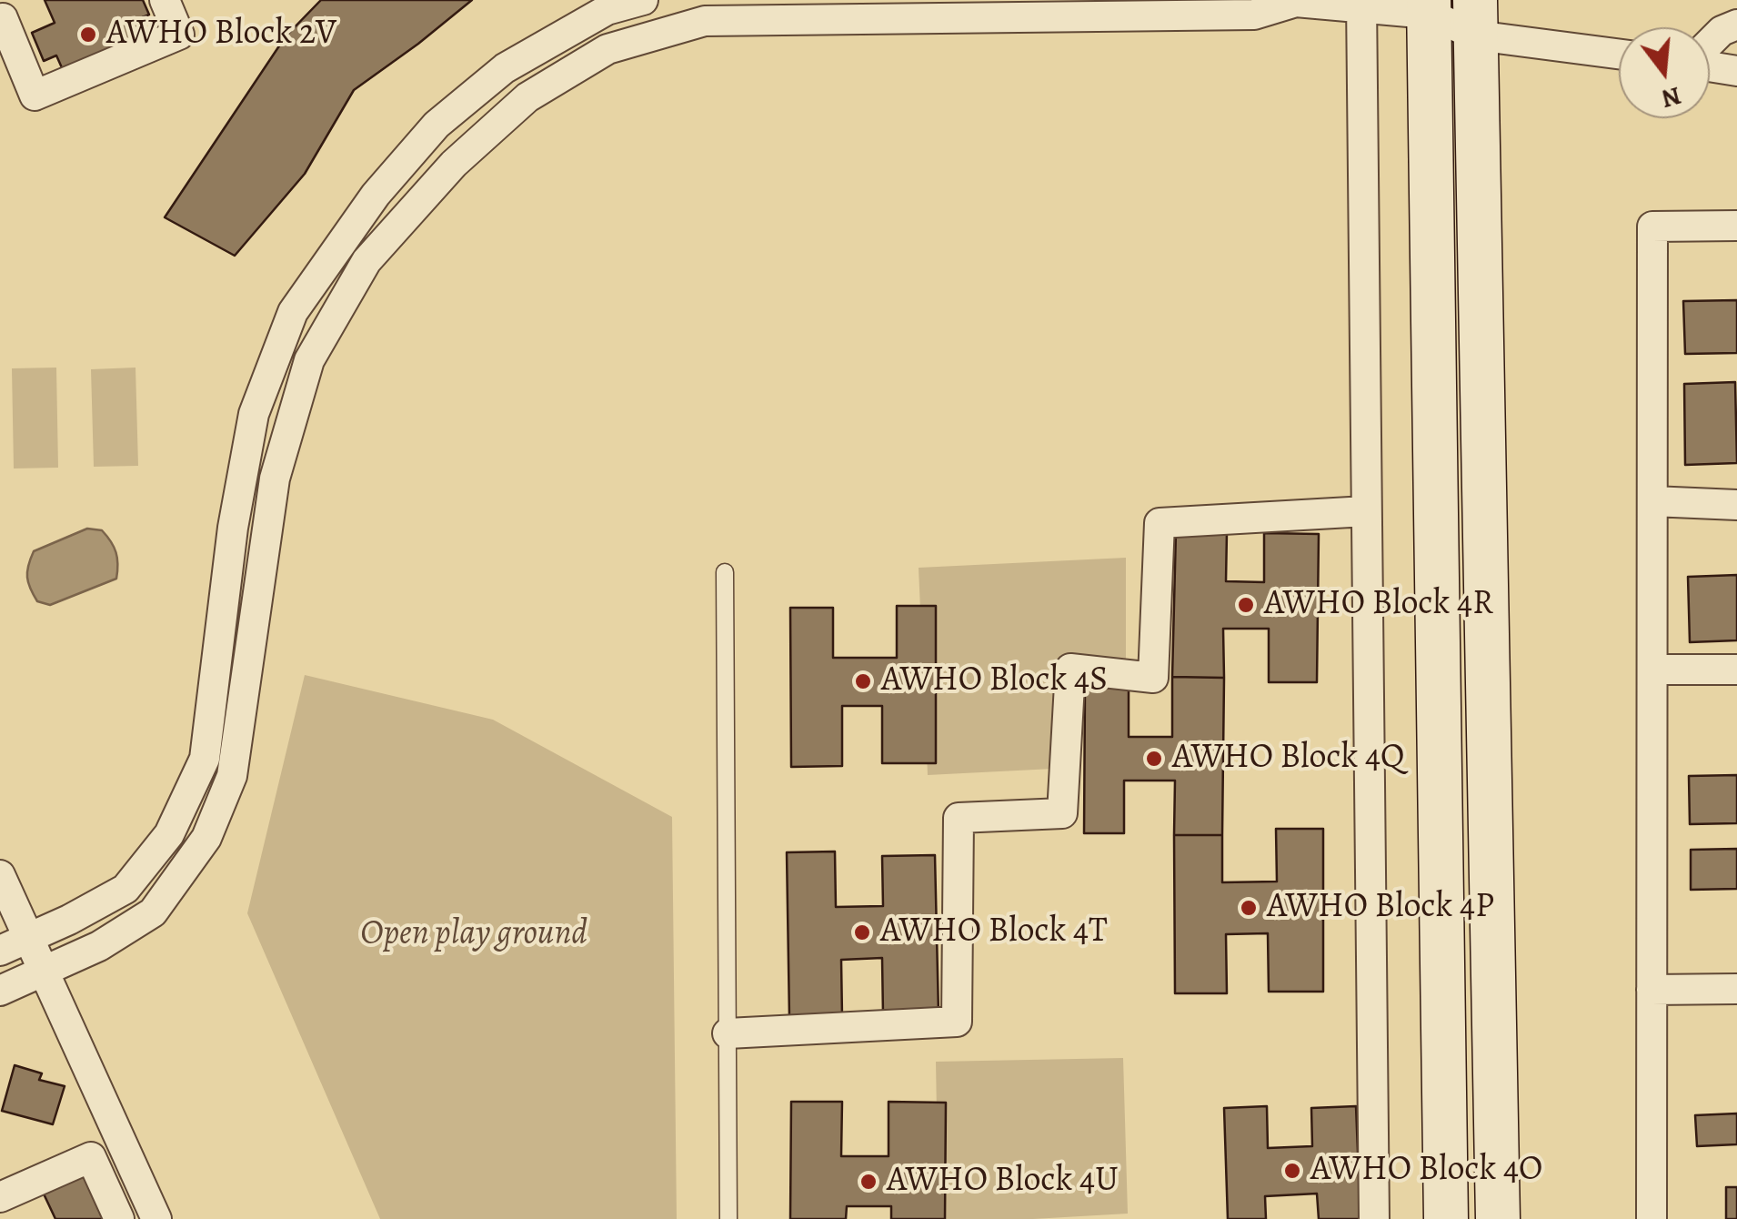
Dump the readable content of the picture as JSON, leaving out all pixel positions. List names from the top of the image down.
{
  "parks": ["Open play ground"],
  "places": [
    "AWHO Block 2V",
    "AWHO Block 4R",
    "AWHO Block 4S",
    "AWHO Block 4Q",
    "AWHO Block 4P",
    "AWHO Block 4T",
    "AWHO Block 4O",
    "AWHO Block 4U"
  ],
  "north": "bottom"
}
